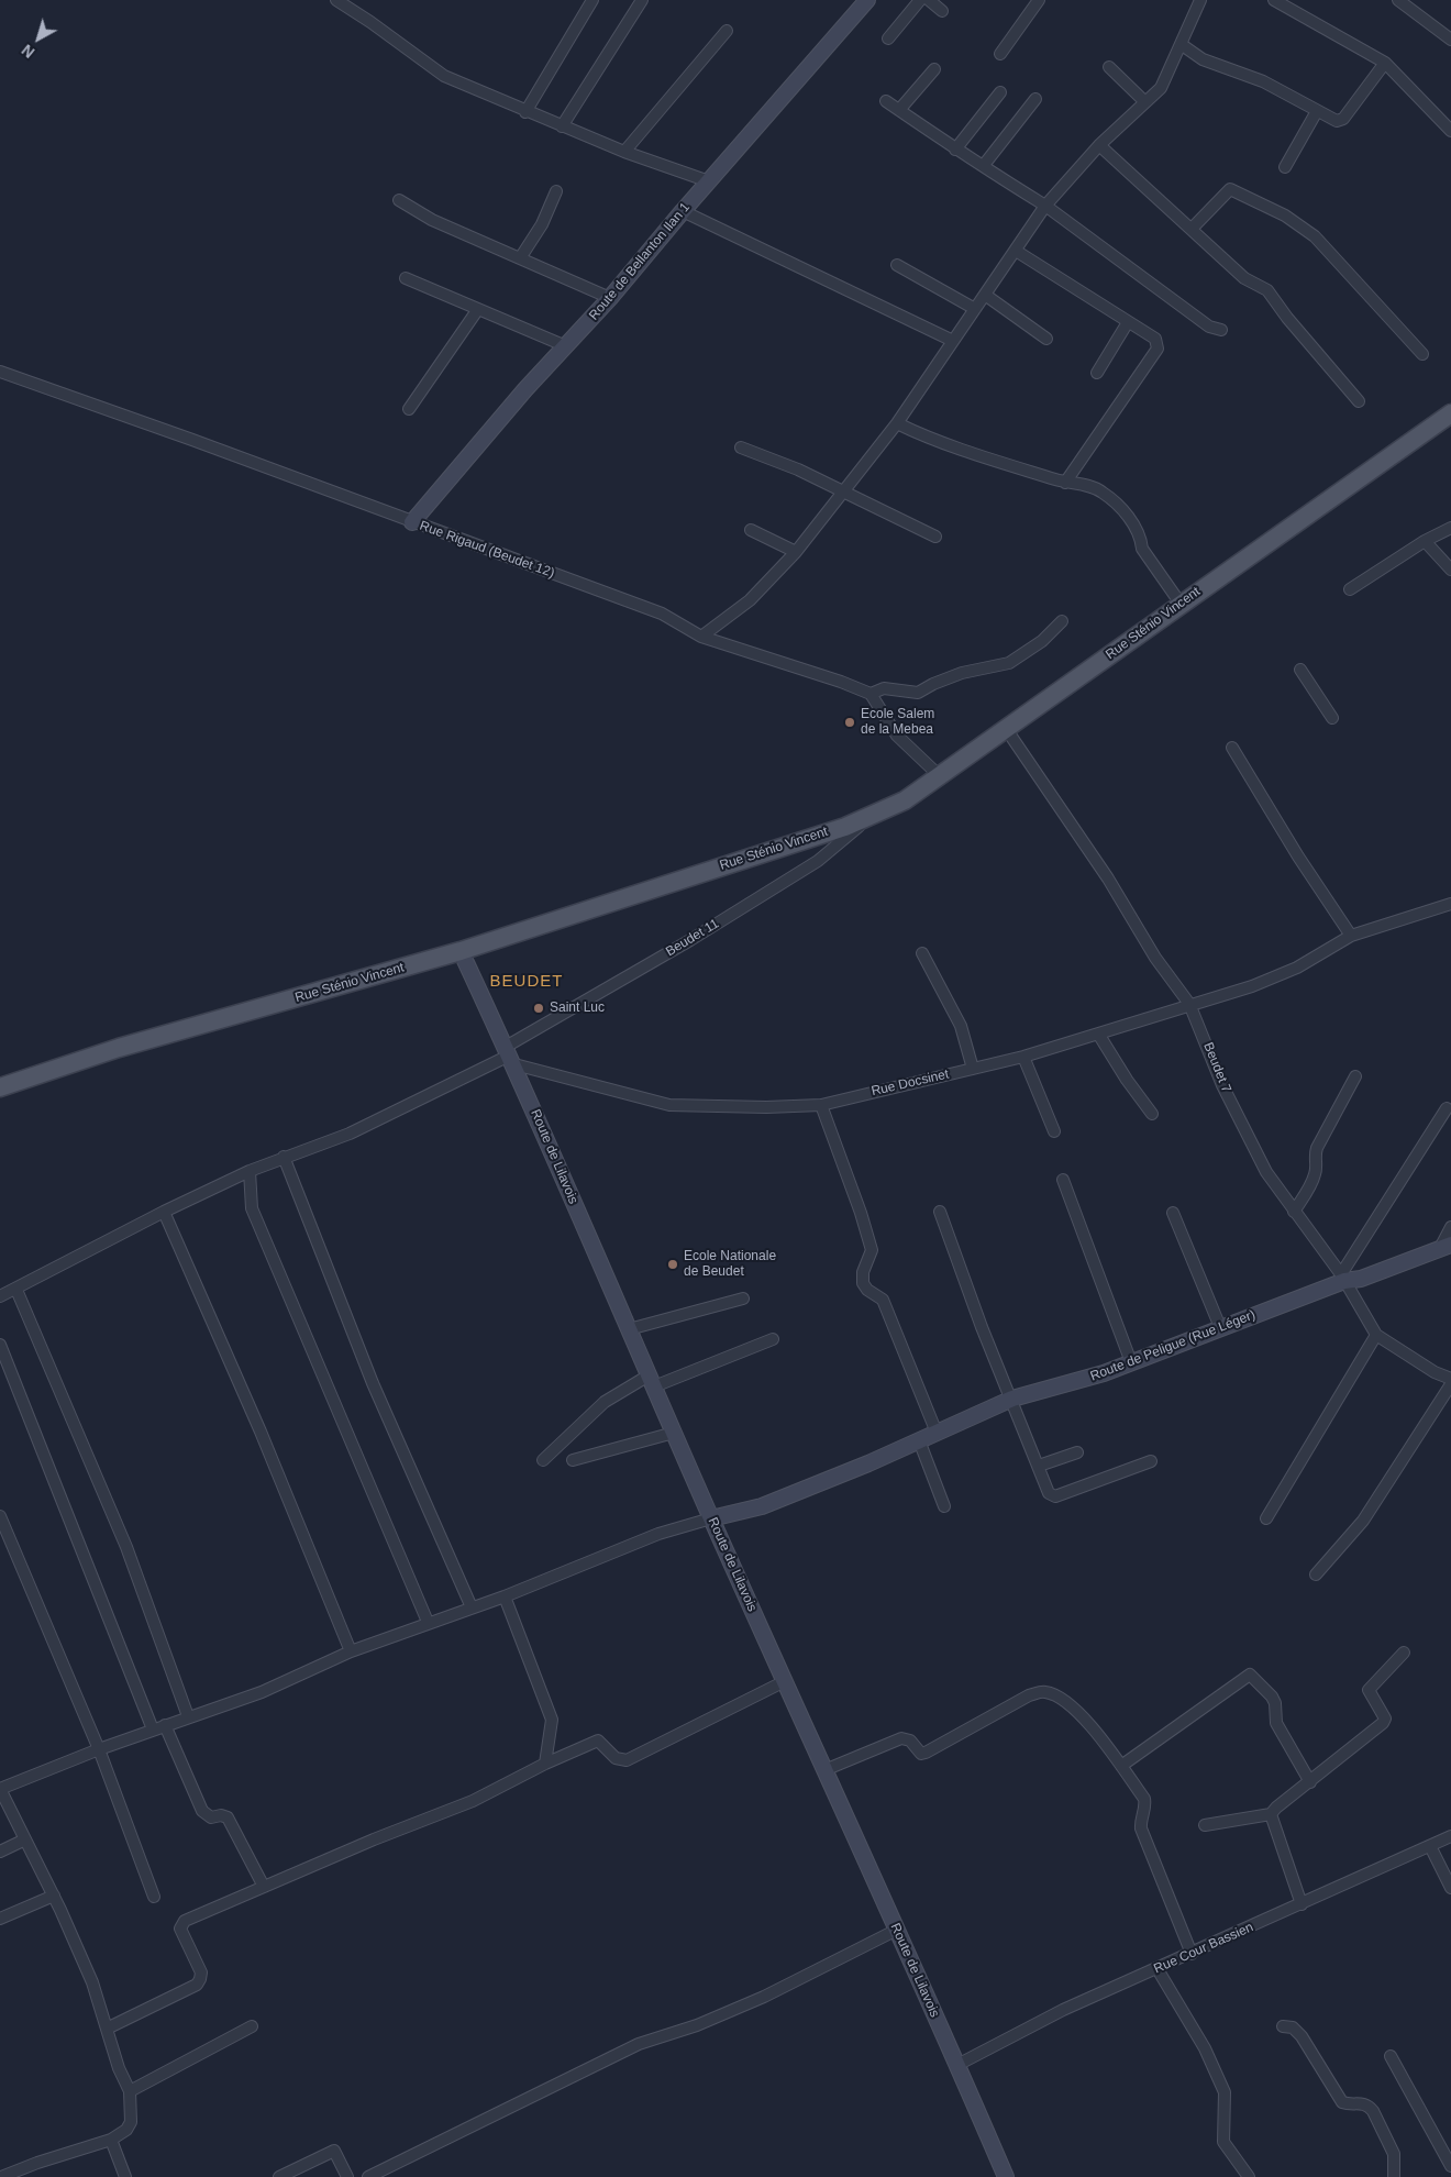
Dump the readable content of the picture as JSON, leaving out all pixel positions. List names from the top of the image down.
{
  "streets": {
    "main road": ["Rue Sténio Vincent"],
    "street": [
      "Route de Bellanton Ilan 1",
      "Rue Rigaud (Beudet 12)",
      "Beudet 11",
      "Beudet 7",
      "Rue Docsinet",
      "Route de Lilavois",
      "Route de Peligue (Rue Léger)",
      "Rue Cour Bassien"
    ]
  },
  "crossings": [
    ["Route de Bellanton Ilan 1", "Rue Rigaud (Beudet 12)"],
    ["Rue Sténio Vincent", "Beudet 11"],
    ["Rue Sténio Vincent", "Beudet 7"],
    ["Rue Sténio Vincent", "Route de Lilavois"],
    ["Beudet 11", "Rue Docsinet"],
    ["Beudet 11", "Route de Lilavois"],
    ["Beudet 7", "Rue Docsinet"],
    ["Beudet 7", "Route de Peligue (Rue Léger)"],
    ["Rue Docsinet", "Route de Lilavois"],
    ["Route de Lilavois", "Route de Peligue (Rue Léger)"],
    ["Route de Lilavois", "Rue Cour Bassien"]
  ],
  "districts": ["BEUDET"],
  "places": ["Ecole Salem de la Mebea", "Saint Luc", "Ecole Nationale de Beudet"],
  "north": "bottom left"
}
